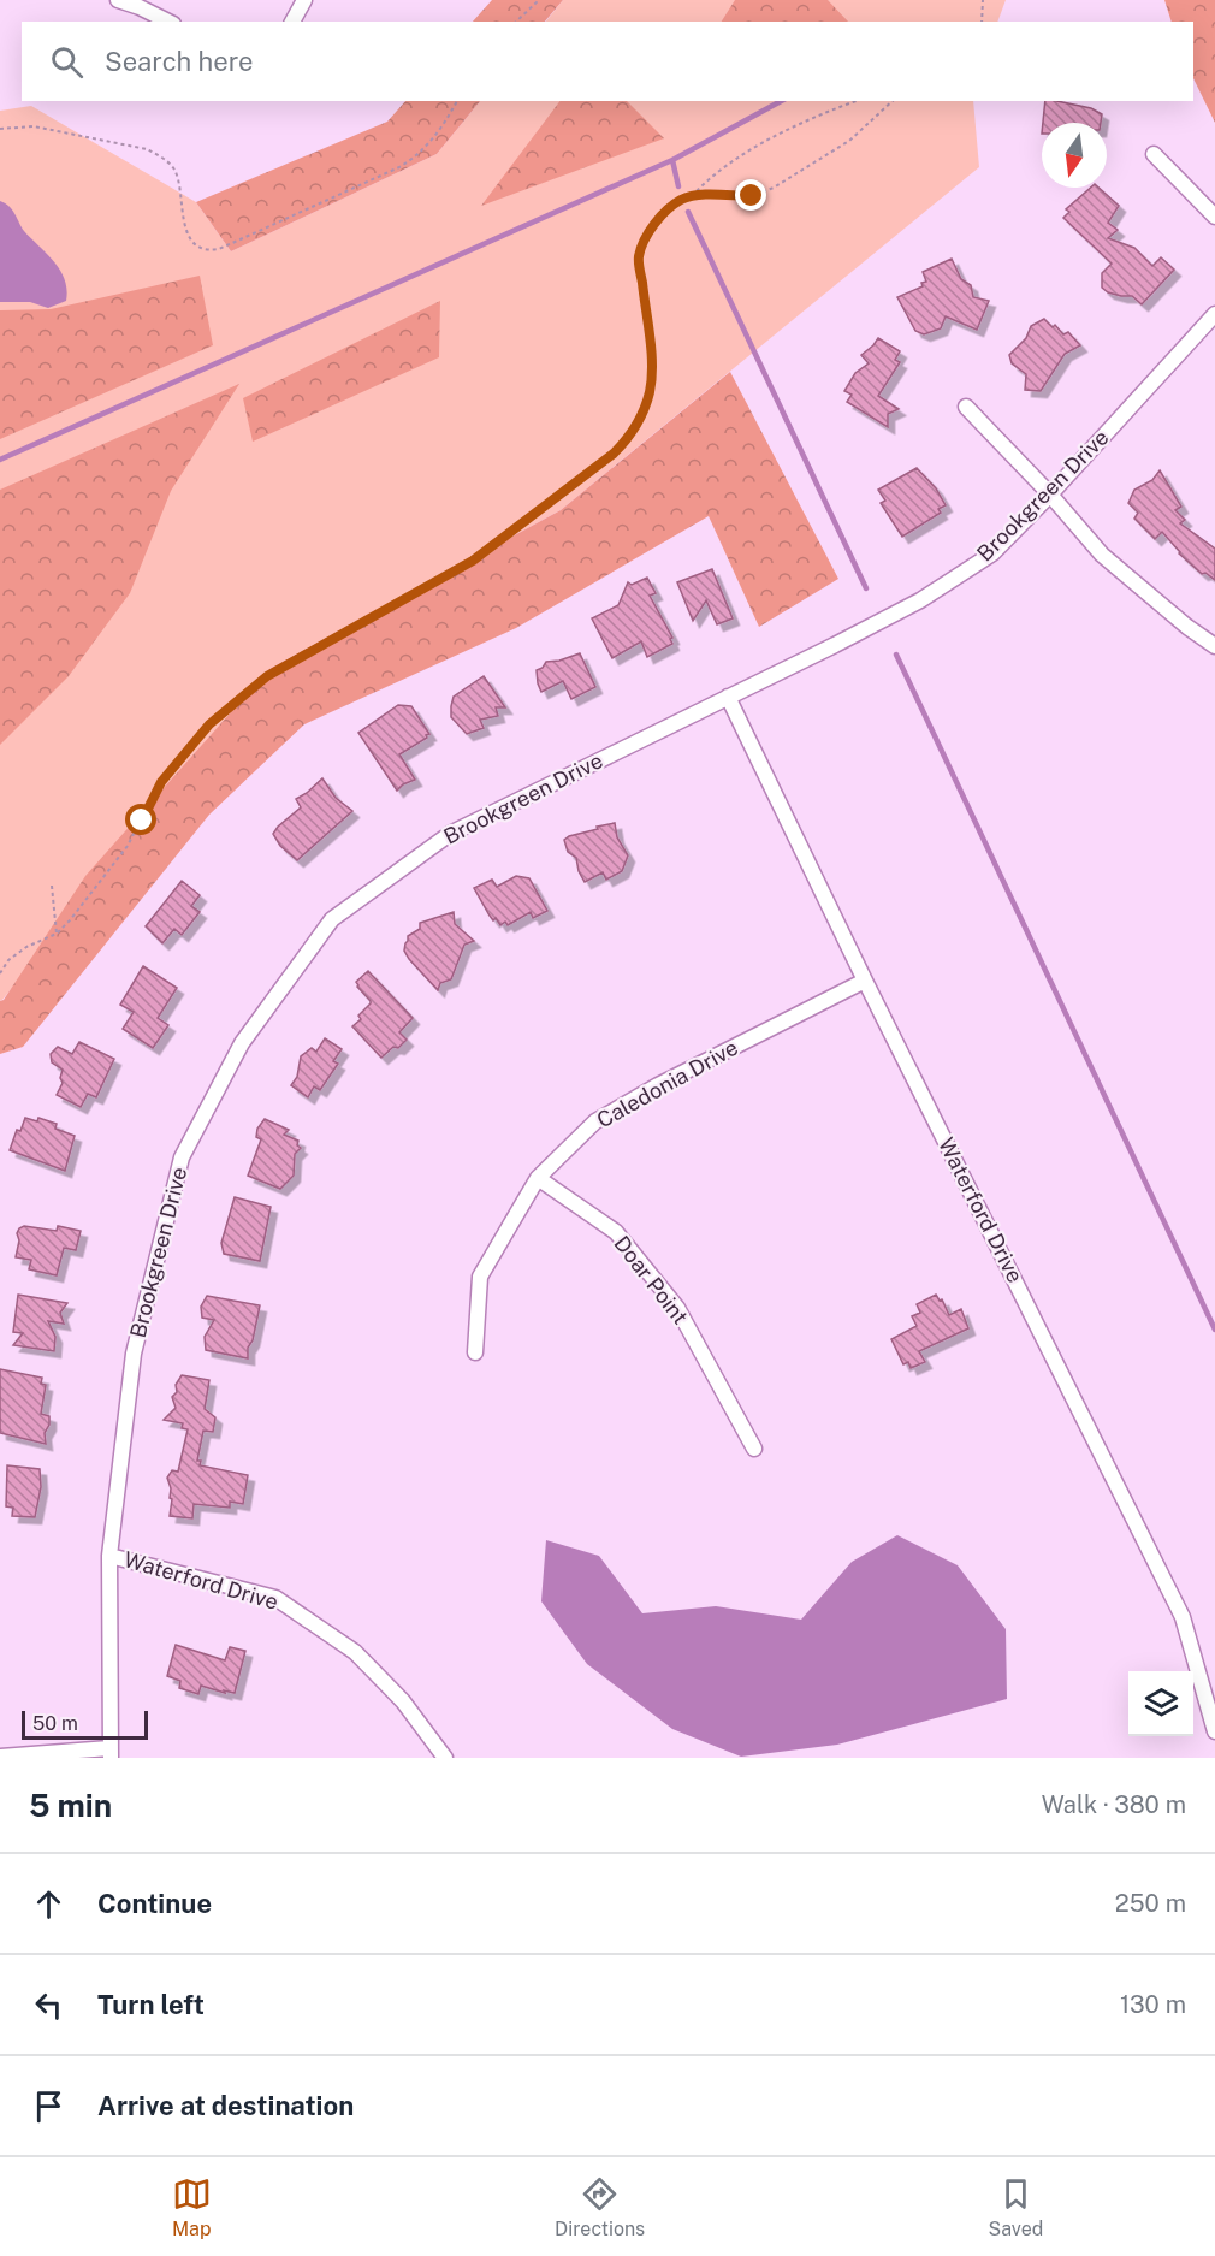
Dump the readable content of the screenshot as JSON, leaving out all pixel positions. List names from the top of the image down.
{
  "streets": {
    "street": [
      "Brookgreen Drive",
      "Caledonia Drive",
      "Waterford Drive",
      "Doar Point"
    ]
  },
  "crossings": [
    ["Brookgreen Drive", "Waterford Drive"],
    ["Caledonia Drive", "Waterford Drive"],
    ["Caledonia Drive", "Doar Point"]
  ],
  "scale_bar": "50 m",
  "north": "bottom",
  "page": {
    "search": "Search here",
    "scale": "50 m",
    "heading": ["5 min", "Walk · 380 m"],
    "list": [
      ["Continue", "250 m"],
      ["Turn left", "130 m"],
      "Arrive at destination"
    ],
    "nav": ["Map", "Directions", "Saved"]
  }
}
